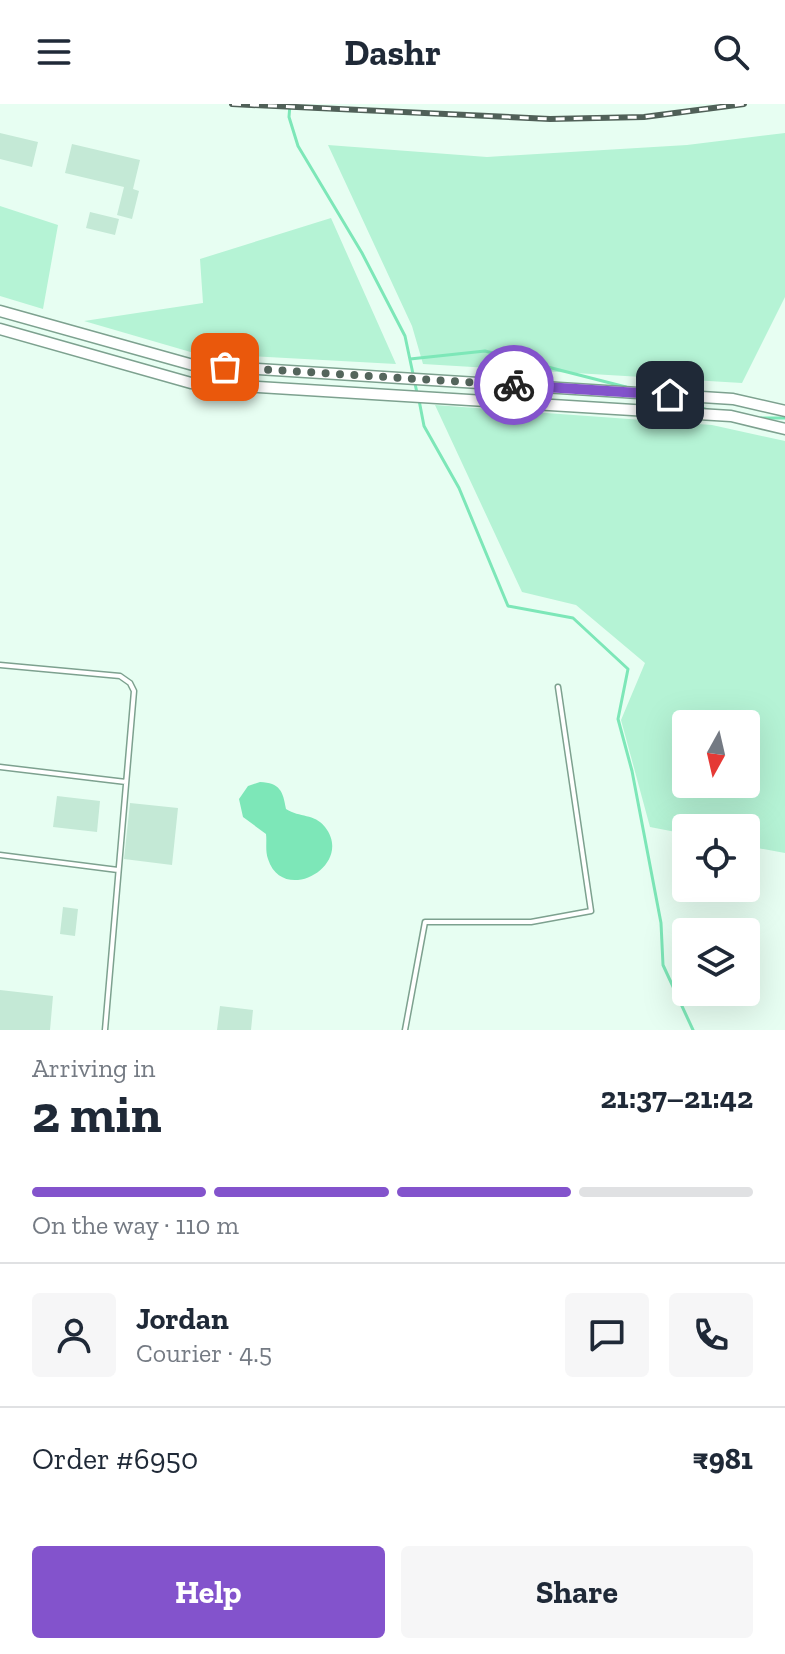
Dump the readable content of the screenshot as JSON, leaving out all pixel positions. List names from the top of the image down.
{
  "north": "bottom",
  "page": {
    "header": "Dashr",
    "heading": ["2 min", "Arriving in", "21:37–21:42"],
    "panel": [
      "Jordan",
      "Courier · 4.5",
      "Order #6950",
      "₹981"
    ],
    "bar": "On the way · 110 m",
    "buttons": ["Help", "Share"]
  }
}
